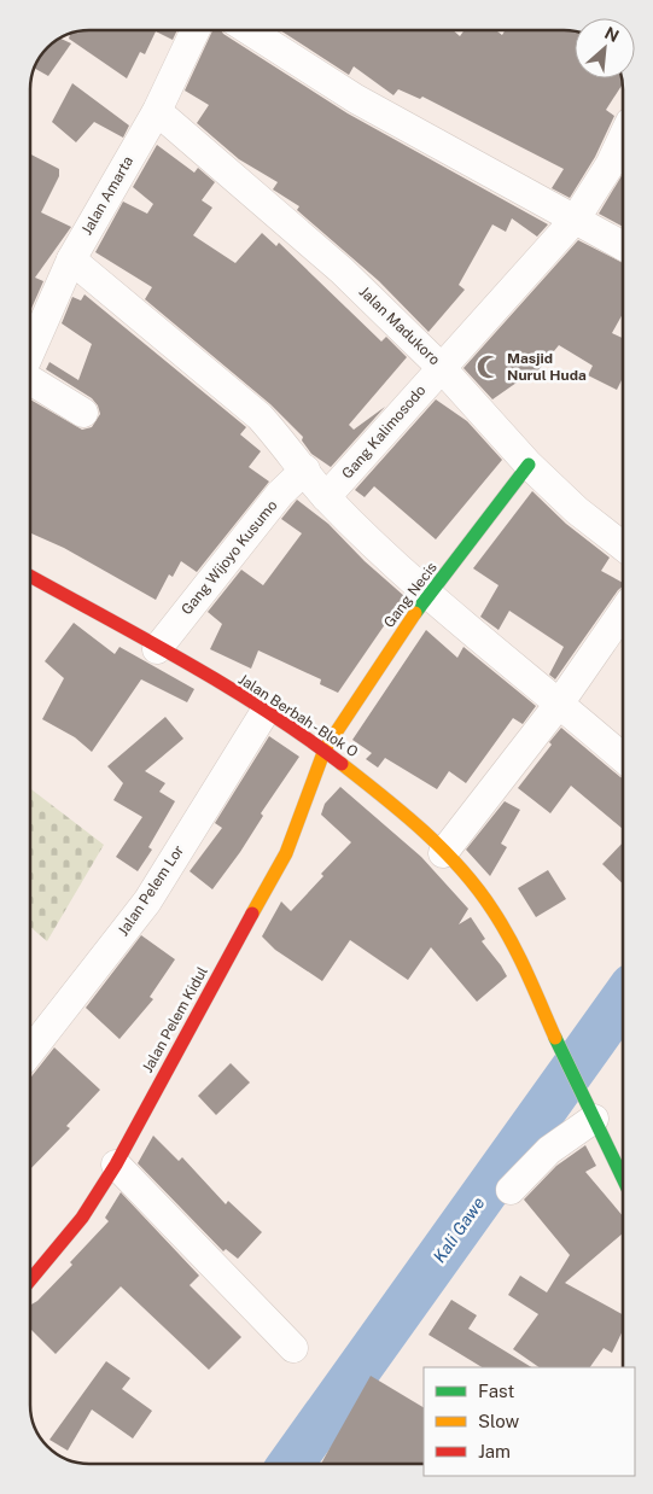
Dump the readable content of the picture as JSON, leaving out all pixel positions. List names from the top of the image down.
{
  "streets": {
    "street": [
      "Jalan Amarta",
      "Jalan Madukoro",
      "Gang Kalimosodo",
      "Gang Wijoyo Kusumo",
      "Gang Necis",
      "Jalan Berbah - Blok O",
      "Jalan Pelem Lor",
      "Jalan Pelem Kidul"
    ]
  },
  "crossings": [
    ["Jalan Amarta", "Jalan Madukoro"],
    ["Jalan Madukoro", "Gang Kalimosodo"],
    ["Jalan Madukoro", "Gang Necis"],
    ["Gang Wijoyo Kusumo", "Jalan Berbah - Blok O"],
    ["Gang Necis", "Jalan Berbah - Blok O"],
    ["Gang Necis", "Jalan Pelem Kidul"],
    ["Jalan Berbah - Blok O", "Jalan Pelem Lor"],
    ["Jalan Berbah - Blok O", "Jalan Pelem Kidul"]
  ],
  "water": ["Kali Gawe"],
  "places": {
    "mosque": ["Masjid Nurul Huda"]
  },
  "legend": ["Fast", "Slow", "Jam"],
  "north": "top right"
}
